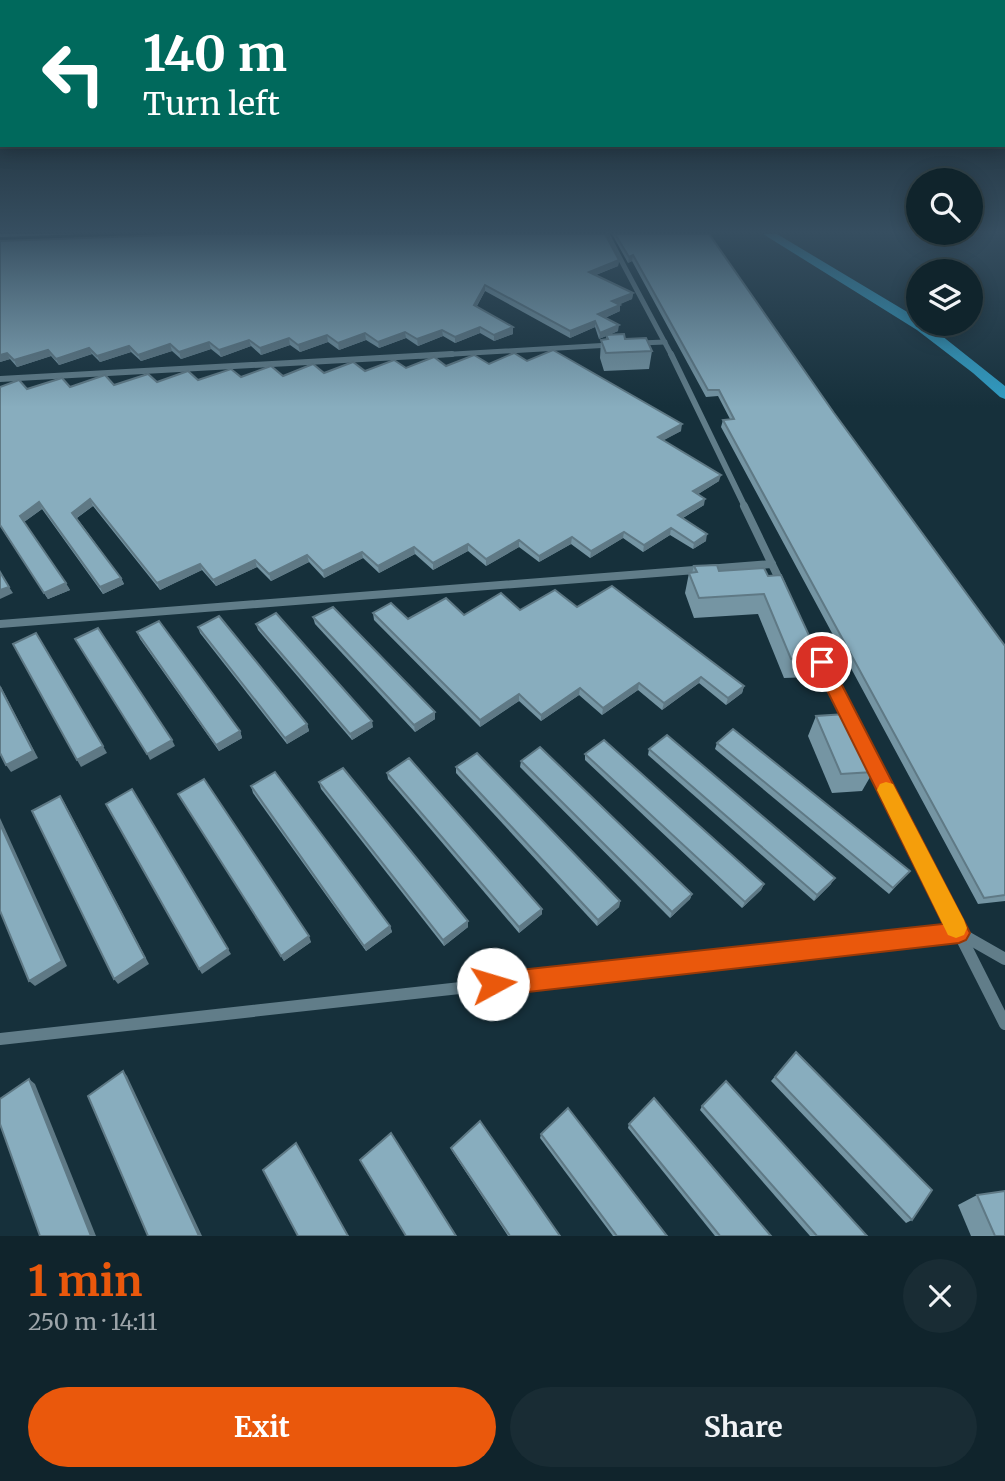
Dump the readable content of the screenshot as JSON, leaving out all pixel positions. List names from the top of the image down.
{
  "page": {
    "turn": ["140 m", "Turn left"],
    "heading": ["1 min", "250 m · 14:11"],
    "buttons": ["Exit", "Share"]
  }
}
